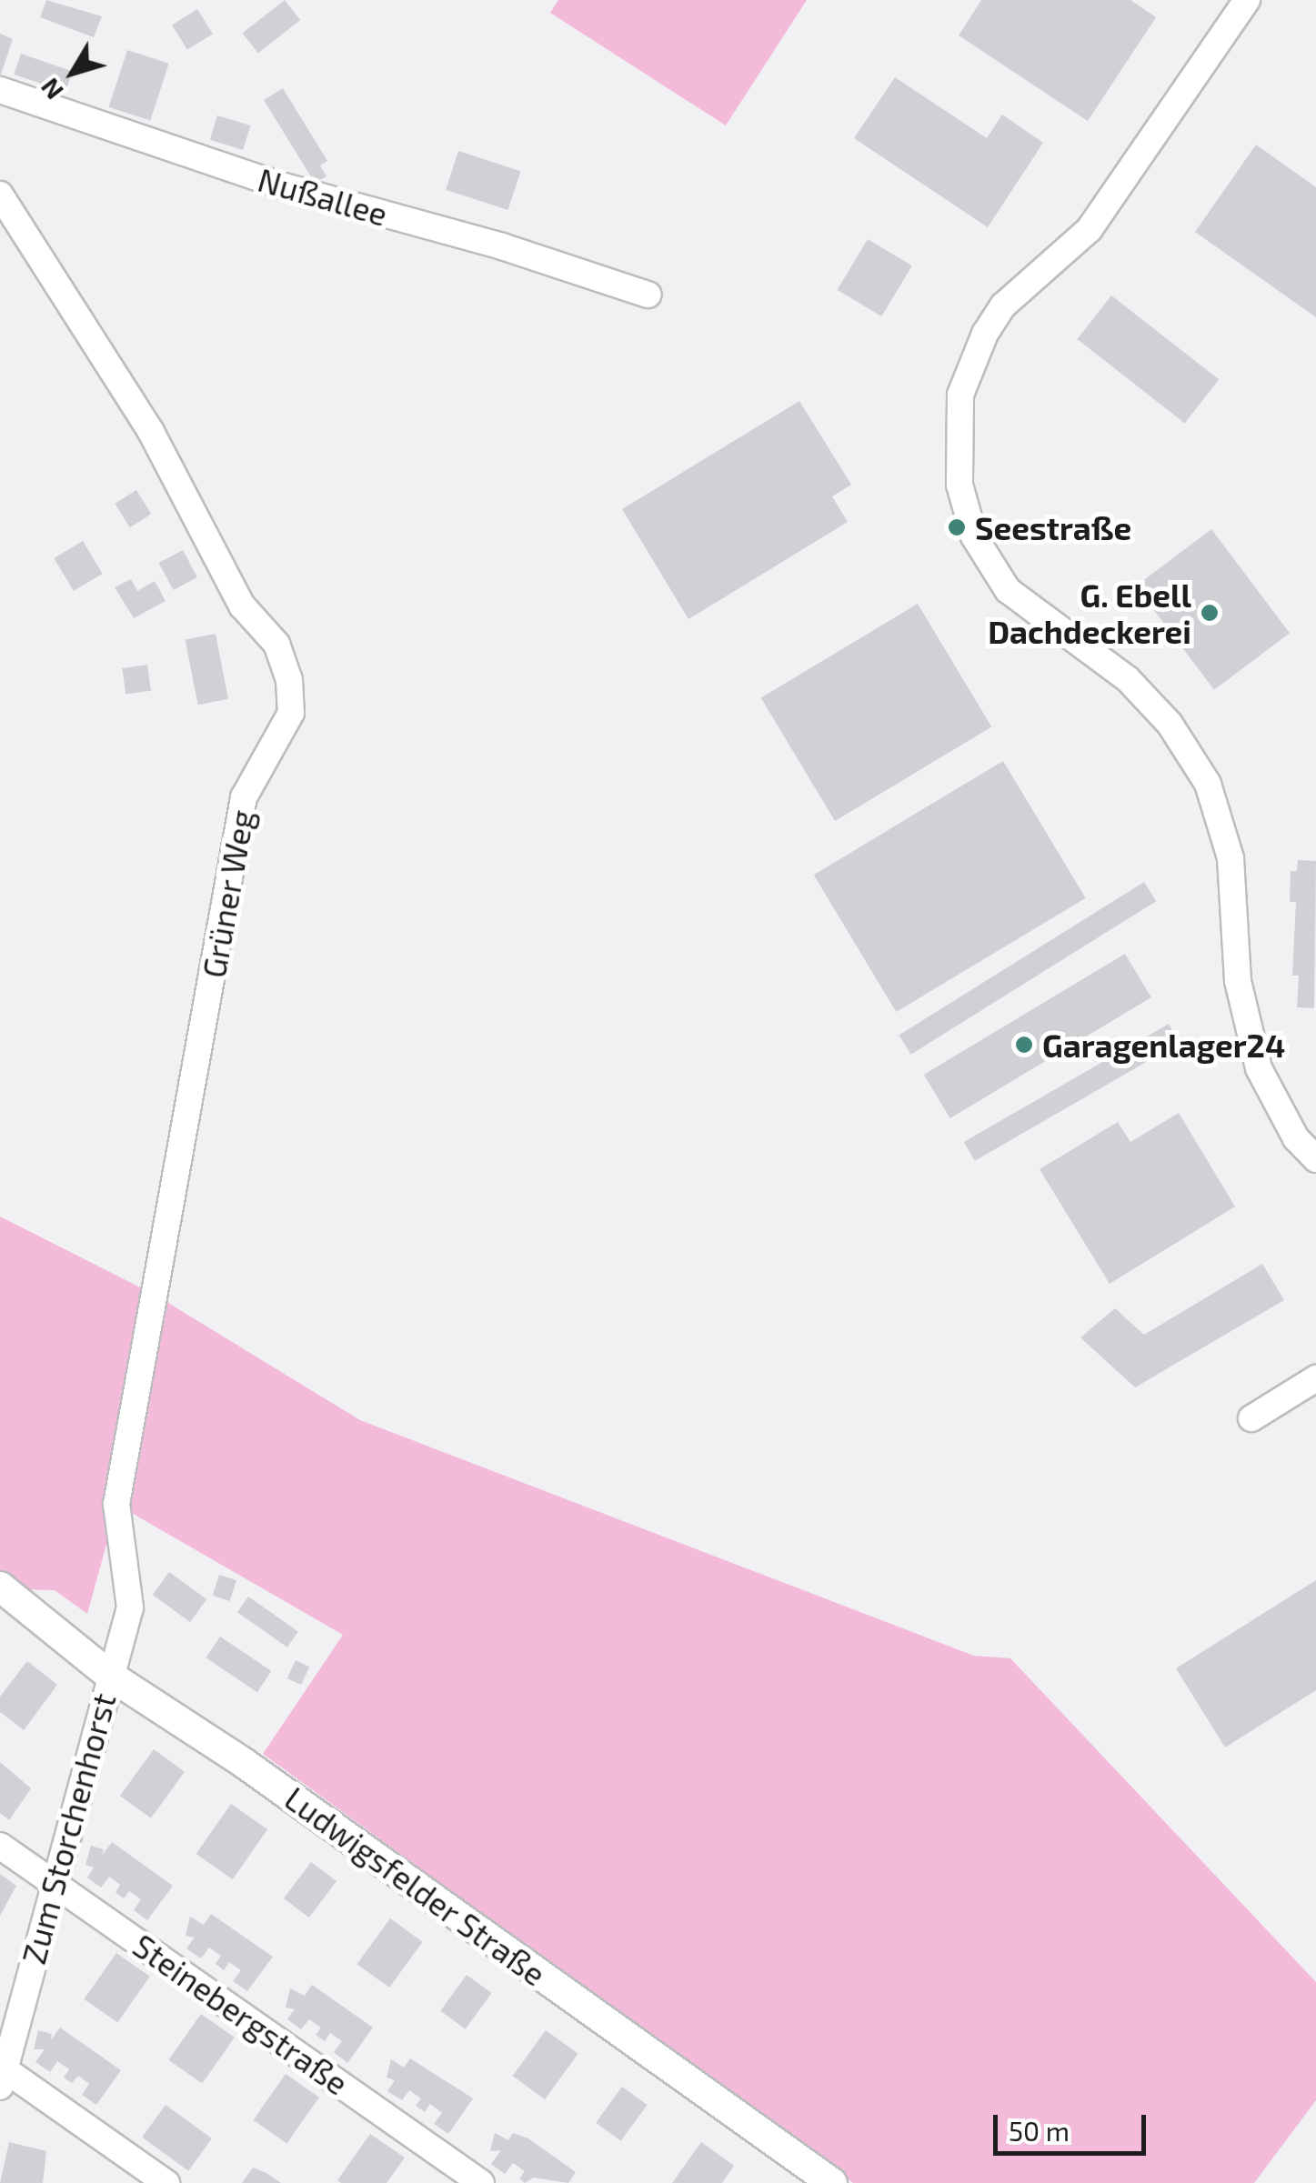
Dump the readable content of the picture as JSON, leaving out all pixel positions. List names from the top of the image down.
{
  "streets": {
    "street": [
      "Nußallee",
      "Grüner Weg",
      "Zum Storchenhorst",
      "Ludwigsfelder Straße",
      "Steinebergstraße"
    ]
  },
  "crossings": [
    ["Grüner Weg", "Zum Storchenhorst"],
    ["Grüner Weg", "Ludwigsfelder Straße"],
    ["Zum Storchenhorst", "Ludwigsfelder Straße"],
    ["Zum Storchenhorst", "Steinebergstraße"]
  ],
  "places": ["Seestraße", "G. Ebell Dachdeckerei", "Garagenlager24"],
  "scale_bar": "50 m",
  "north": "bottom left"
}
